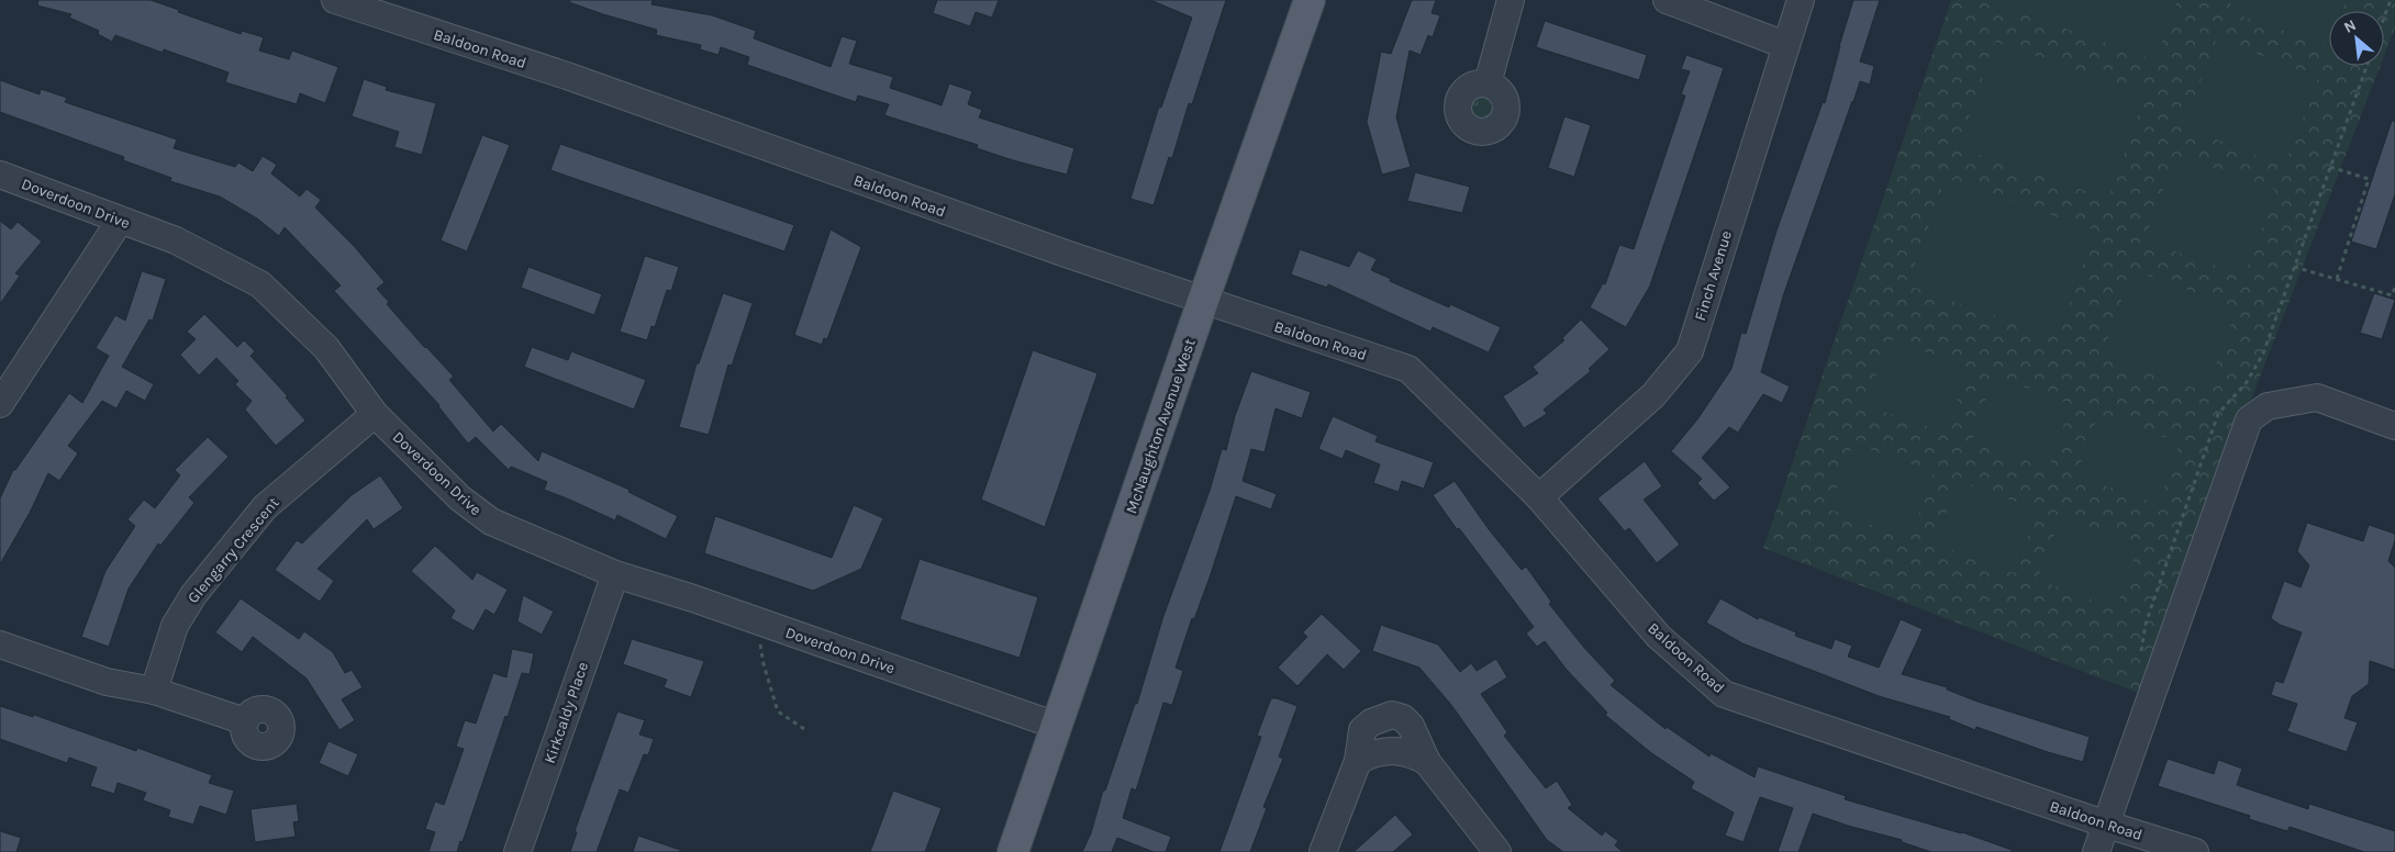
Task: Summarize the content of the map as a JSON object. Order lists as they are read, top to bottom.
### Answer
{
  "streets": {
    "main road": ["McNaughton Avenue West"],
    "street": [
      "Baldoon Road",
      "Doverdoon Drive",
      "Finch Avenue",
      "Glengarry Crescent",
      "Kirkcaldy Place"
    ]
  },
  "crossings": [
    ["Baldoon Road", "Finch Avenue"],
    ["Baldoon Road", "McNaughton Avenue West"],
    ["Doverdoon Drive", "McNaughton Avenue West"],
    ["Doverdoon Drive", "Glengarry Crescent"],
    ["Doverdoon Drive", "Kirkcaldy Place"]
  ],
  "north": "top left"
}
